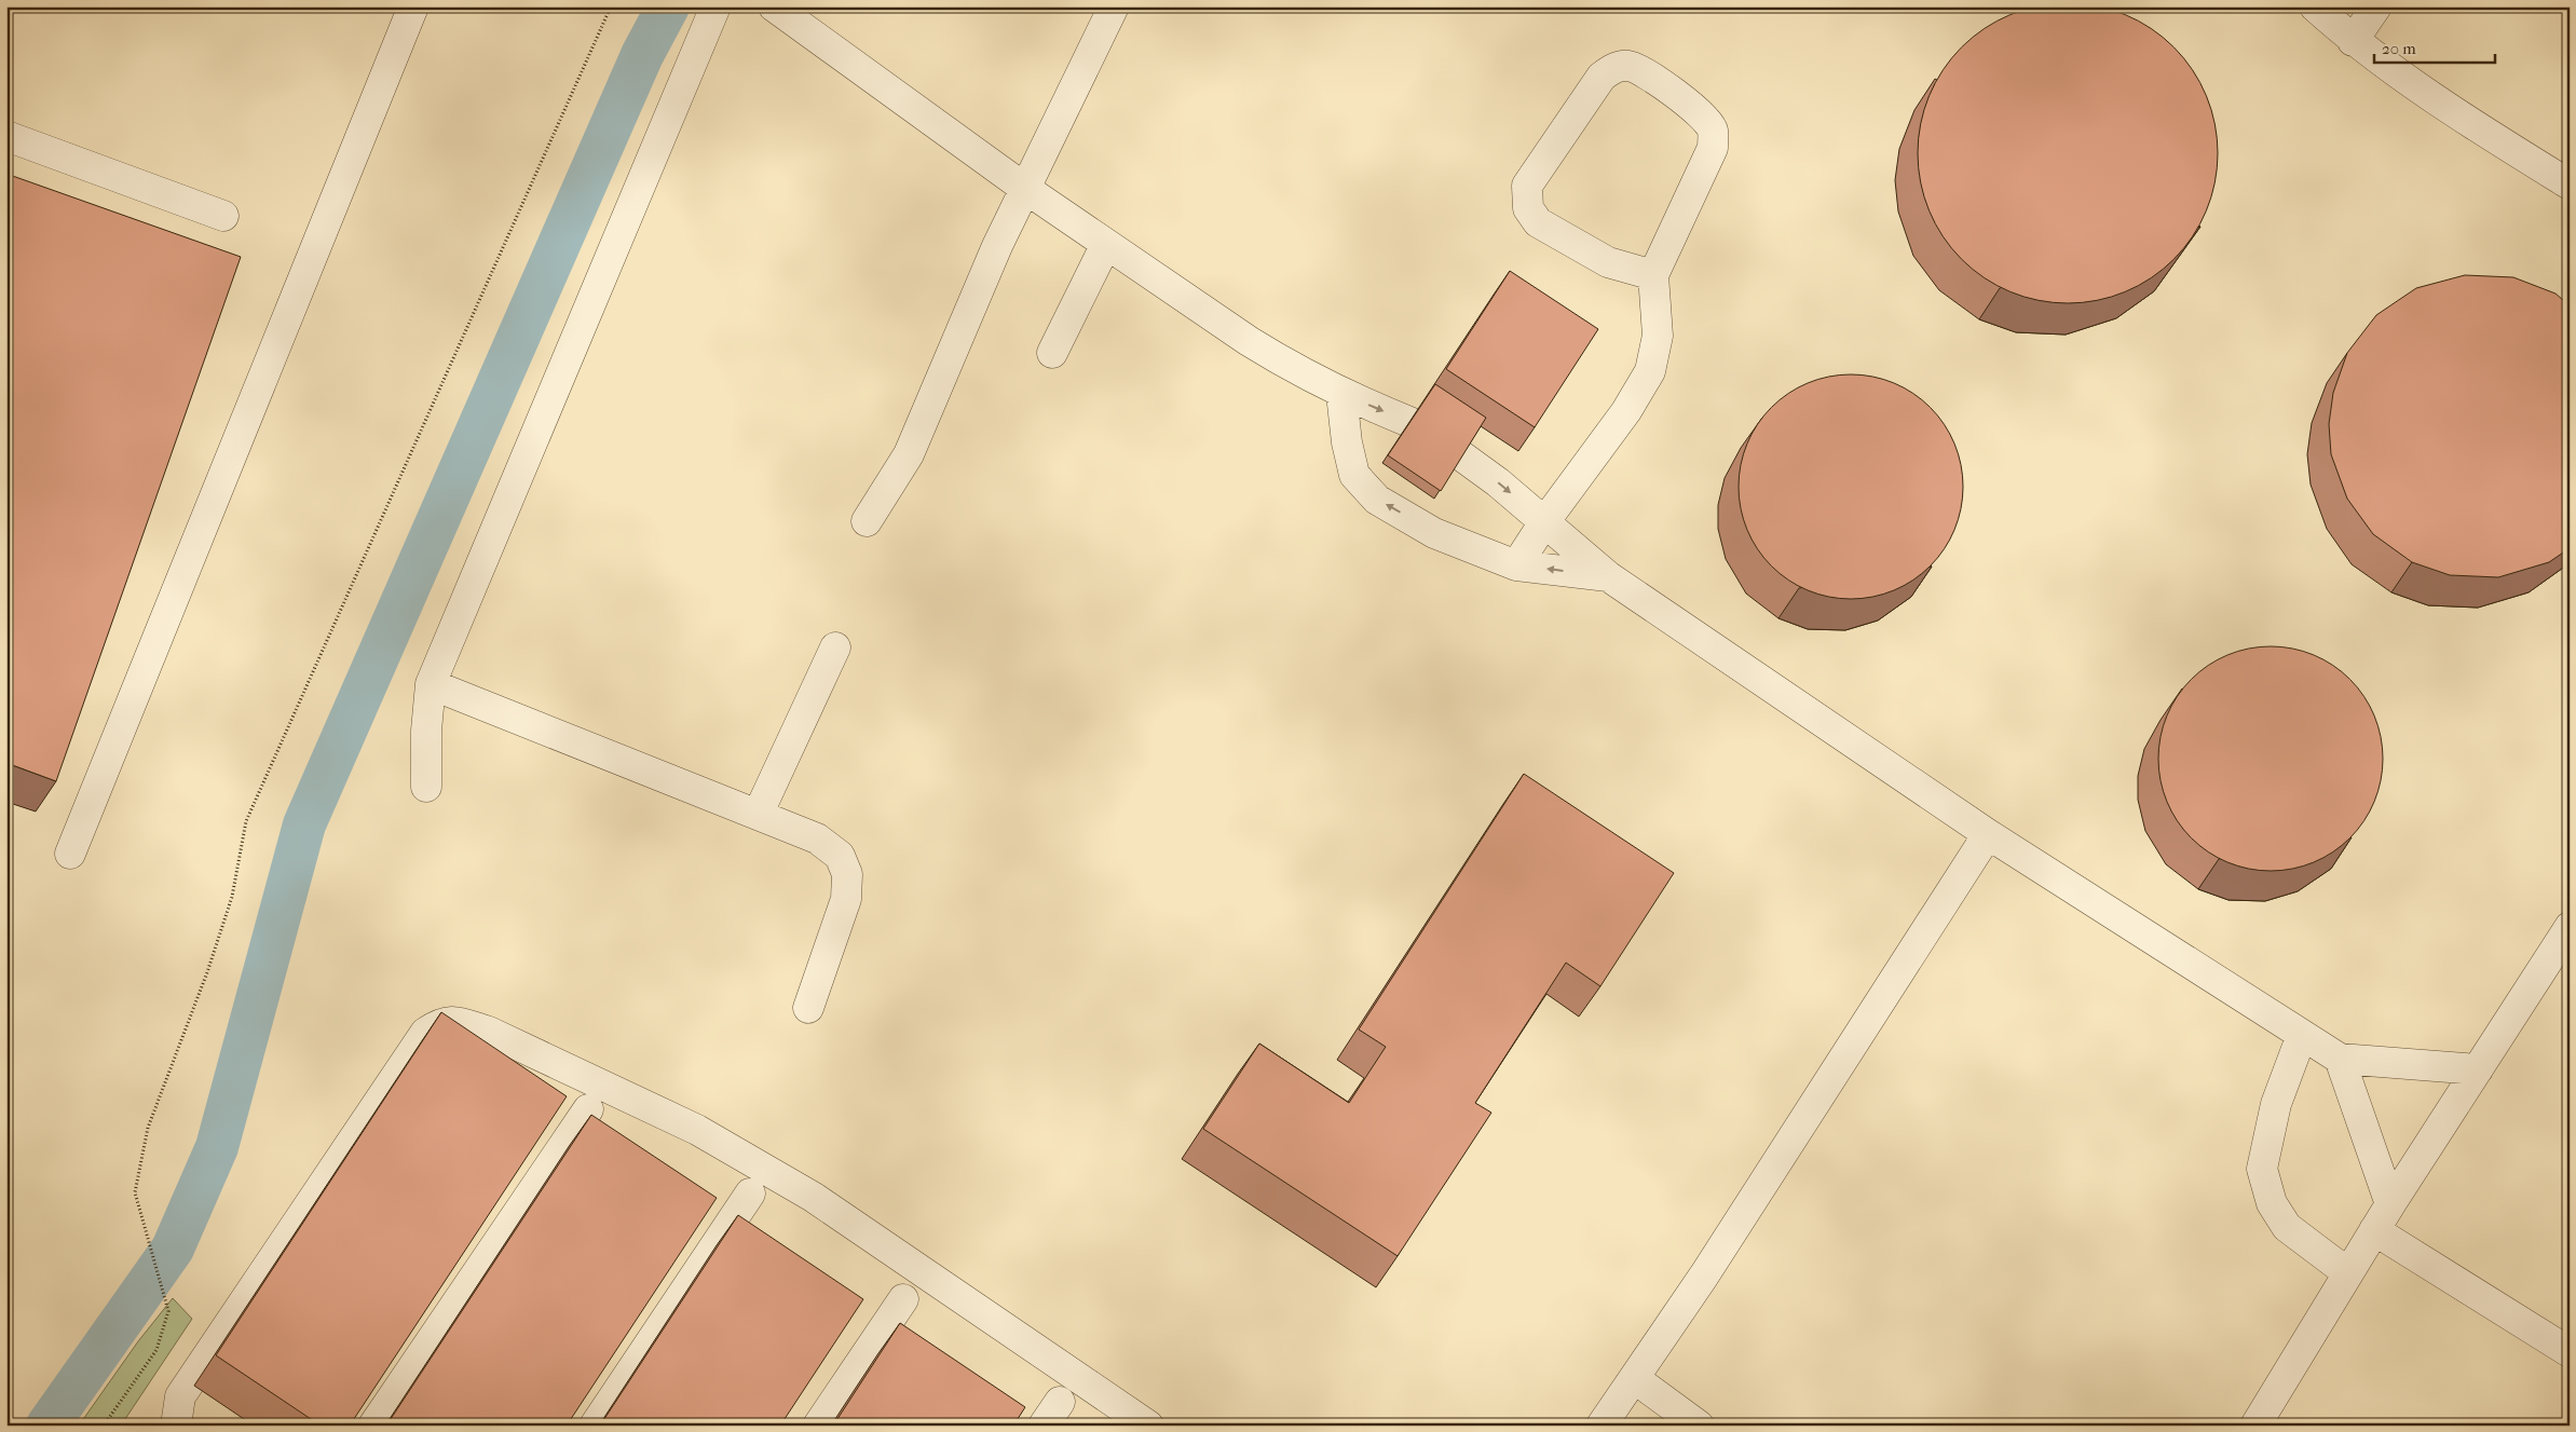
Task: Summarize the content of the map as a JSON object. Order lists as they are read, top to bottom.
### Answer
{
  "scale_bar": "20 m"
}
